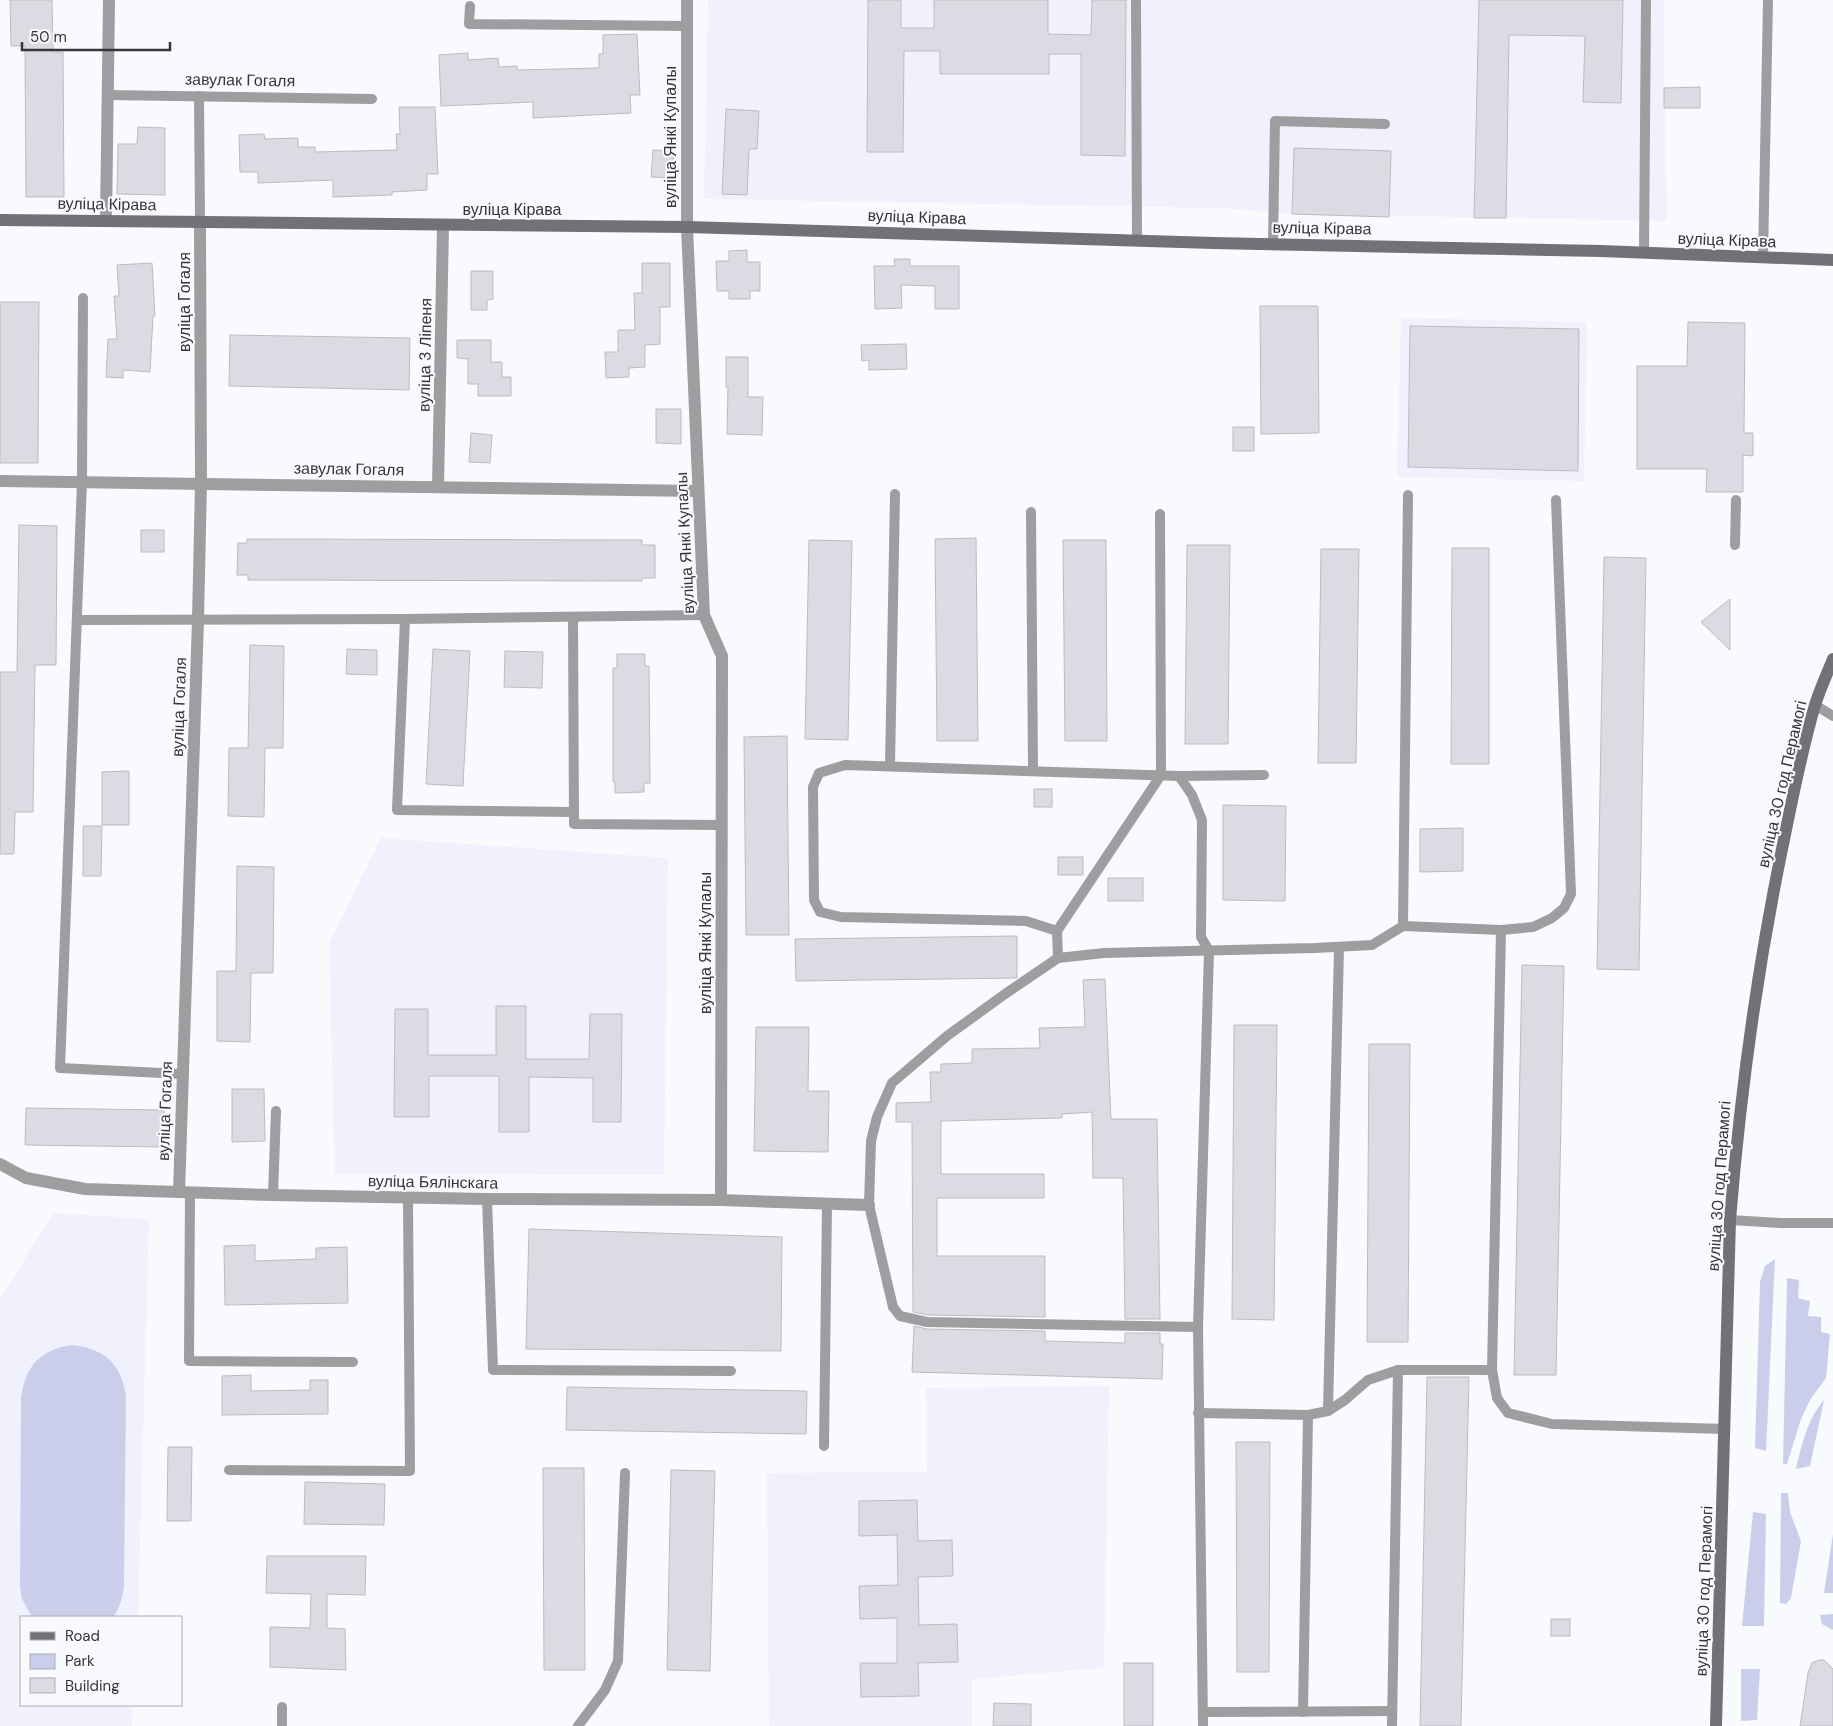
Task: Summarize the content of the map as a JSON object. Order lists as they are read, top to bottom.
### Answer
{
  "streets": {
    "street": [
      "завулак Гогаля",
      "вуліца Янкі Купалы",
      "вуліца Кірава",
      "вуліца Гогаля",
      "вуліца 3 Ліпеня",
      "вуліца 30 год Перамогі",
      "вуліца Бялінскага"
    ]
  },
  "crossings": [
    ["завулак Гогаля", "вуліца Янкі Купалы"],
    ["завулак Гогаля", "вуліца Гогаля"],
    ["завулак Гогаля", "вуліца 3 Ліпеня"],
    ["вуліца Янкі Купалы", "вуліца Кірава"],
    ["вуліца Янкі Купалы", "вуліца Бялінскага"],
    ["вуліца Кірава", "вуліца Гогаля"],
    ["вуліца Кірава", "вуліца 3 Ліпеня"],
    ["вуліца Гогаля", "вуліца Бялінскага"]
  ],
  "legend": ["Road", "Park", "Building"],
  "scale_bar": "50 m"
}
